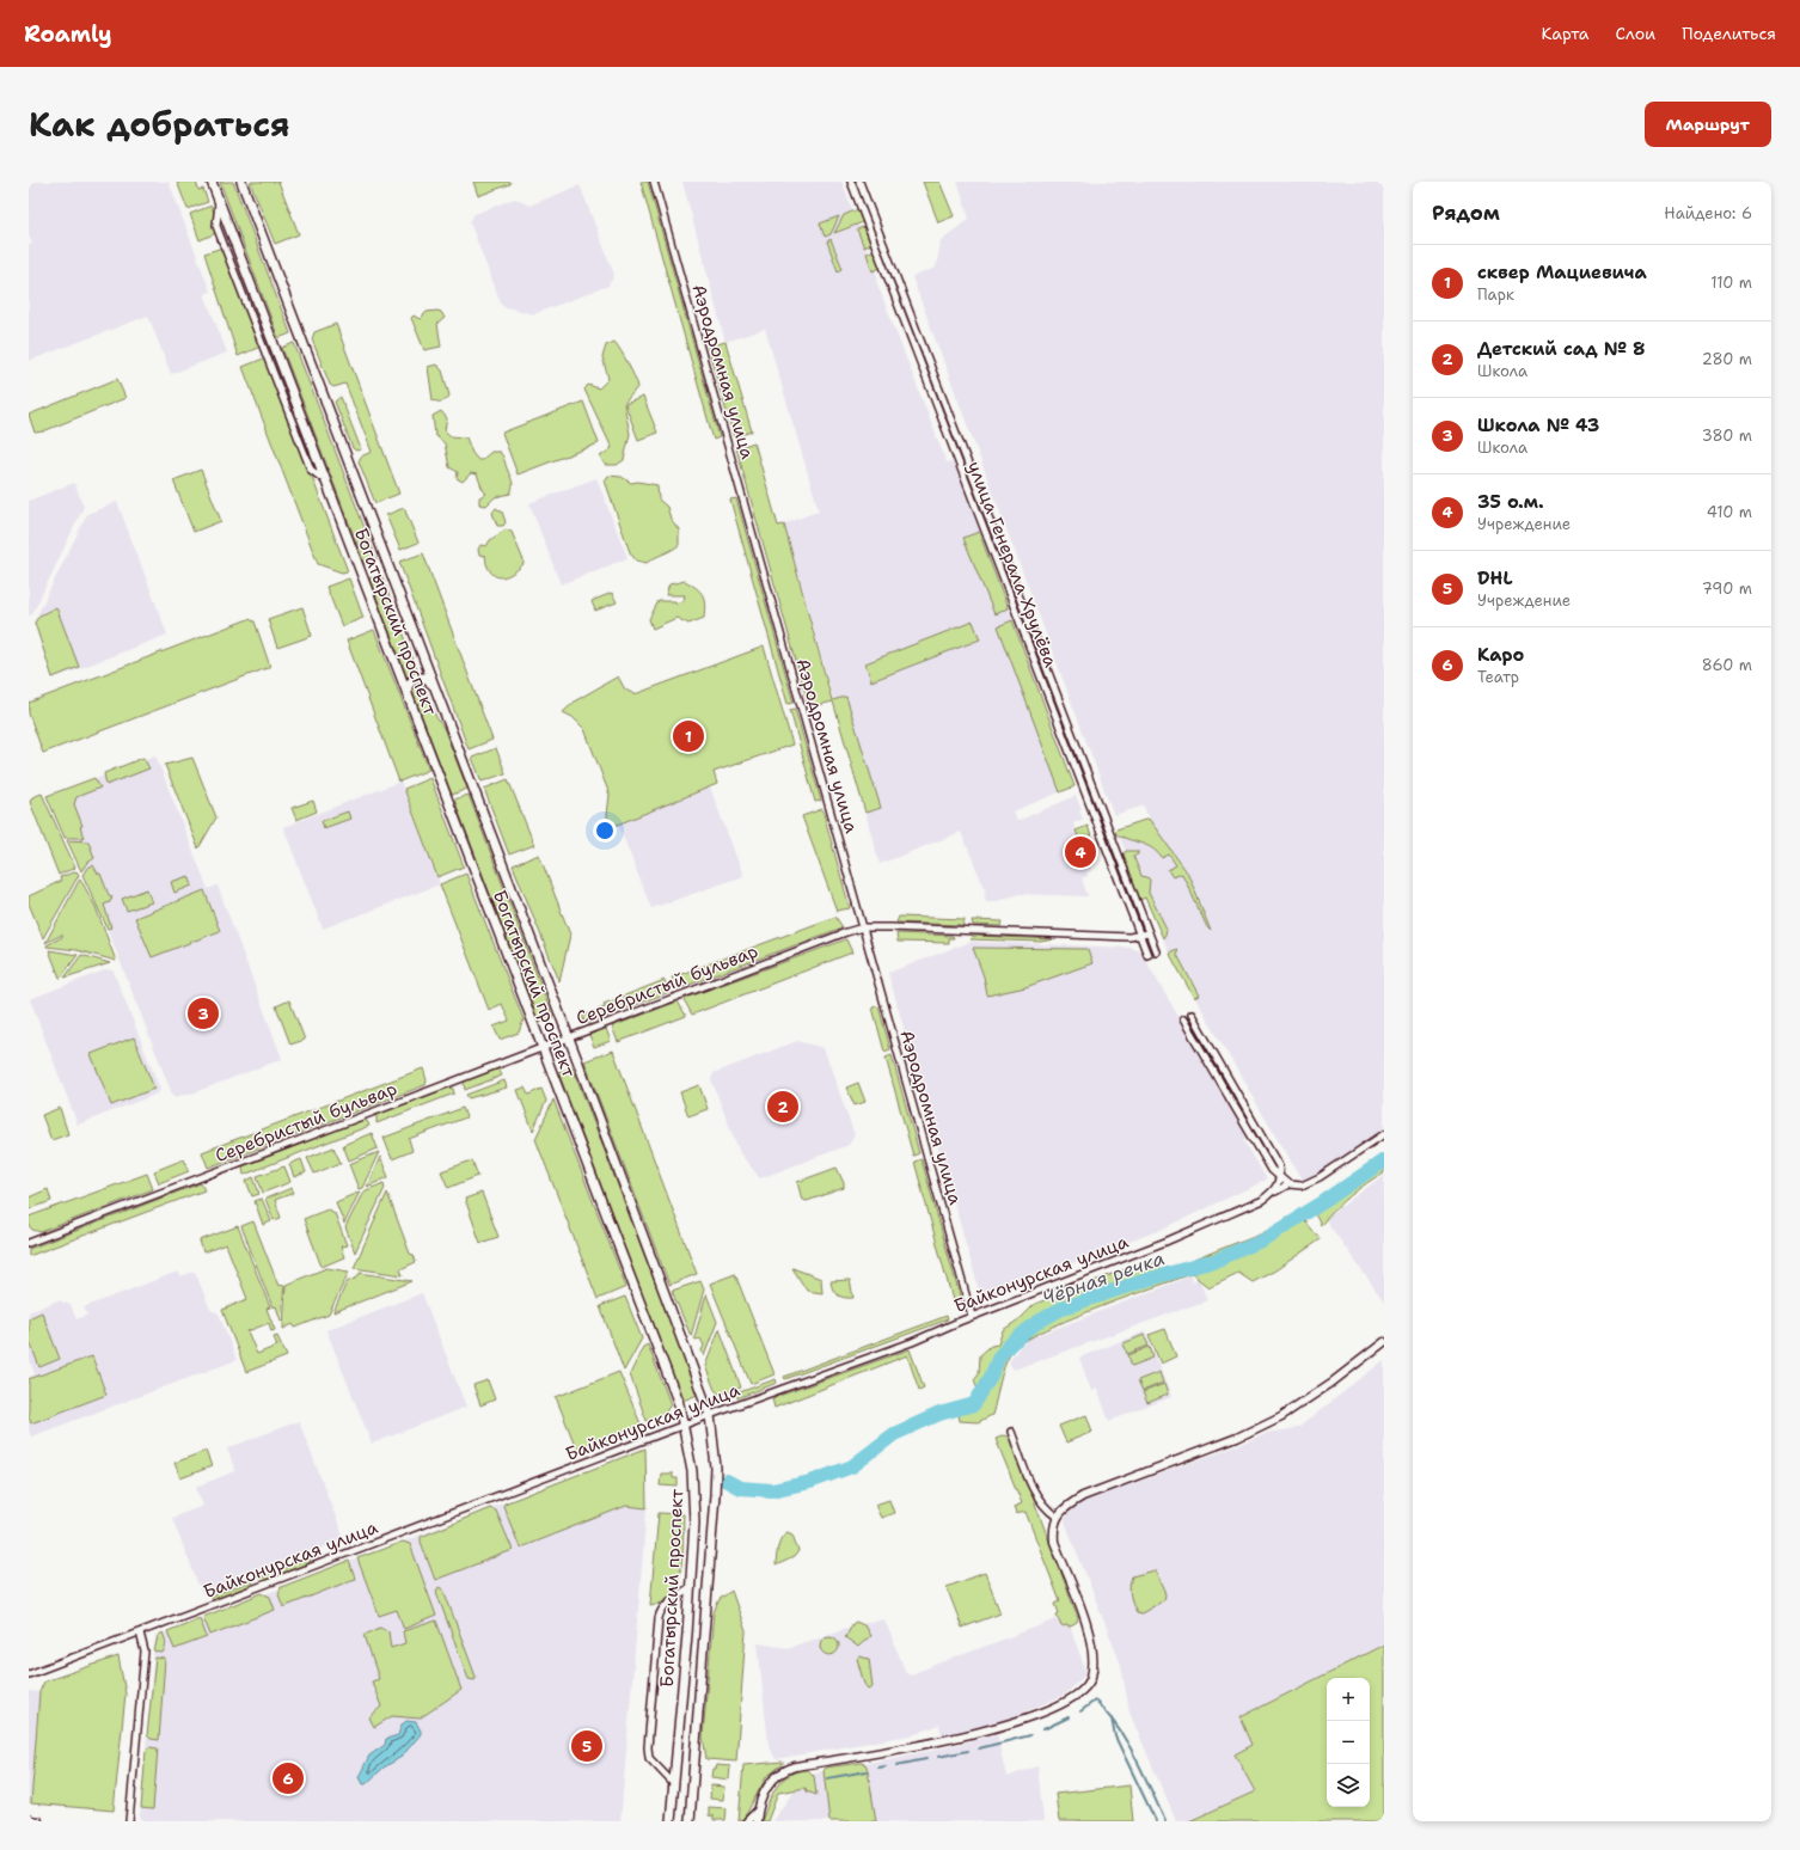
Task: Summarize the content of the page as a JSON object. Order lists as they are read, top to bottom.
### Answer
{
  "streets": {
    "main road": ["Богатырский проспект"],
    "street": [
      "Аэродромная улица",
      "улица Генерала Хрулёва",
      "Серебристый бульвар",
      "Байконурская улица"
    ]
  },
  "crossings": [
    ["Аэродромная улица", "Серебристый бульвар"],
    ["Аэродромная улица", "Байконурская улица"],
    ["улица Генерала Хрулёва", "Серебристый бульвар"],
    ["Богатырский проспект", "Серебристый бульвар"],
    ["Богатырский проспект", "Байконурская улица"]
  ],
  "water": ["Чёрная речка"],
  "page": {
    "header": "Roamly",
    "nav": ["Карта", "Слои", "Поделиться"],
    "title": "Как добраться",
    "buttons": "Маршрут",
    "heading": ["Рядом", "Найдено: 6"],
    "list": [
      {
        "mark": "1",
        "name": "сквер Мациевича",
        "note": "Парк",
        "value": "110 m"
      },
      {
        "mark": "2",
        "name": "Детский сад № 8",
        "note": "Школа",
        "value": "280 m"
      },
      {
        "mark": "3",
        "name": "Школа № 43",
        "note": "Школа",
        "value": "380 m"
      },
      {
        "mark": "4",
        "name": "35 о.м.",
        "note": "Учреждение",
        "value": "410 m"
      },
      {
        "mark": "5",
        "name": "DHL",
        "note": "Учреждение",
        "value": "790 m"
      },
      {
        "mark": "6",
        "name": "Каро",
        "note": "Театр",
        "value": "860 m"
      }
    ],
    "pins": [
      "1",
      "4",
      "3",
      "2",
      "5",
      "6"
    ],
    "map_buttons": ["+", "−"]
  }
}
